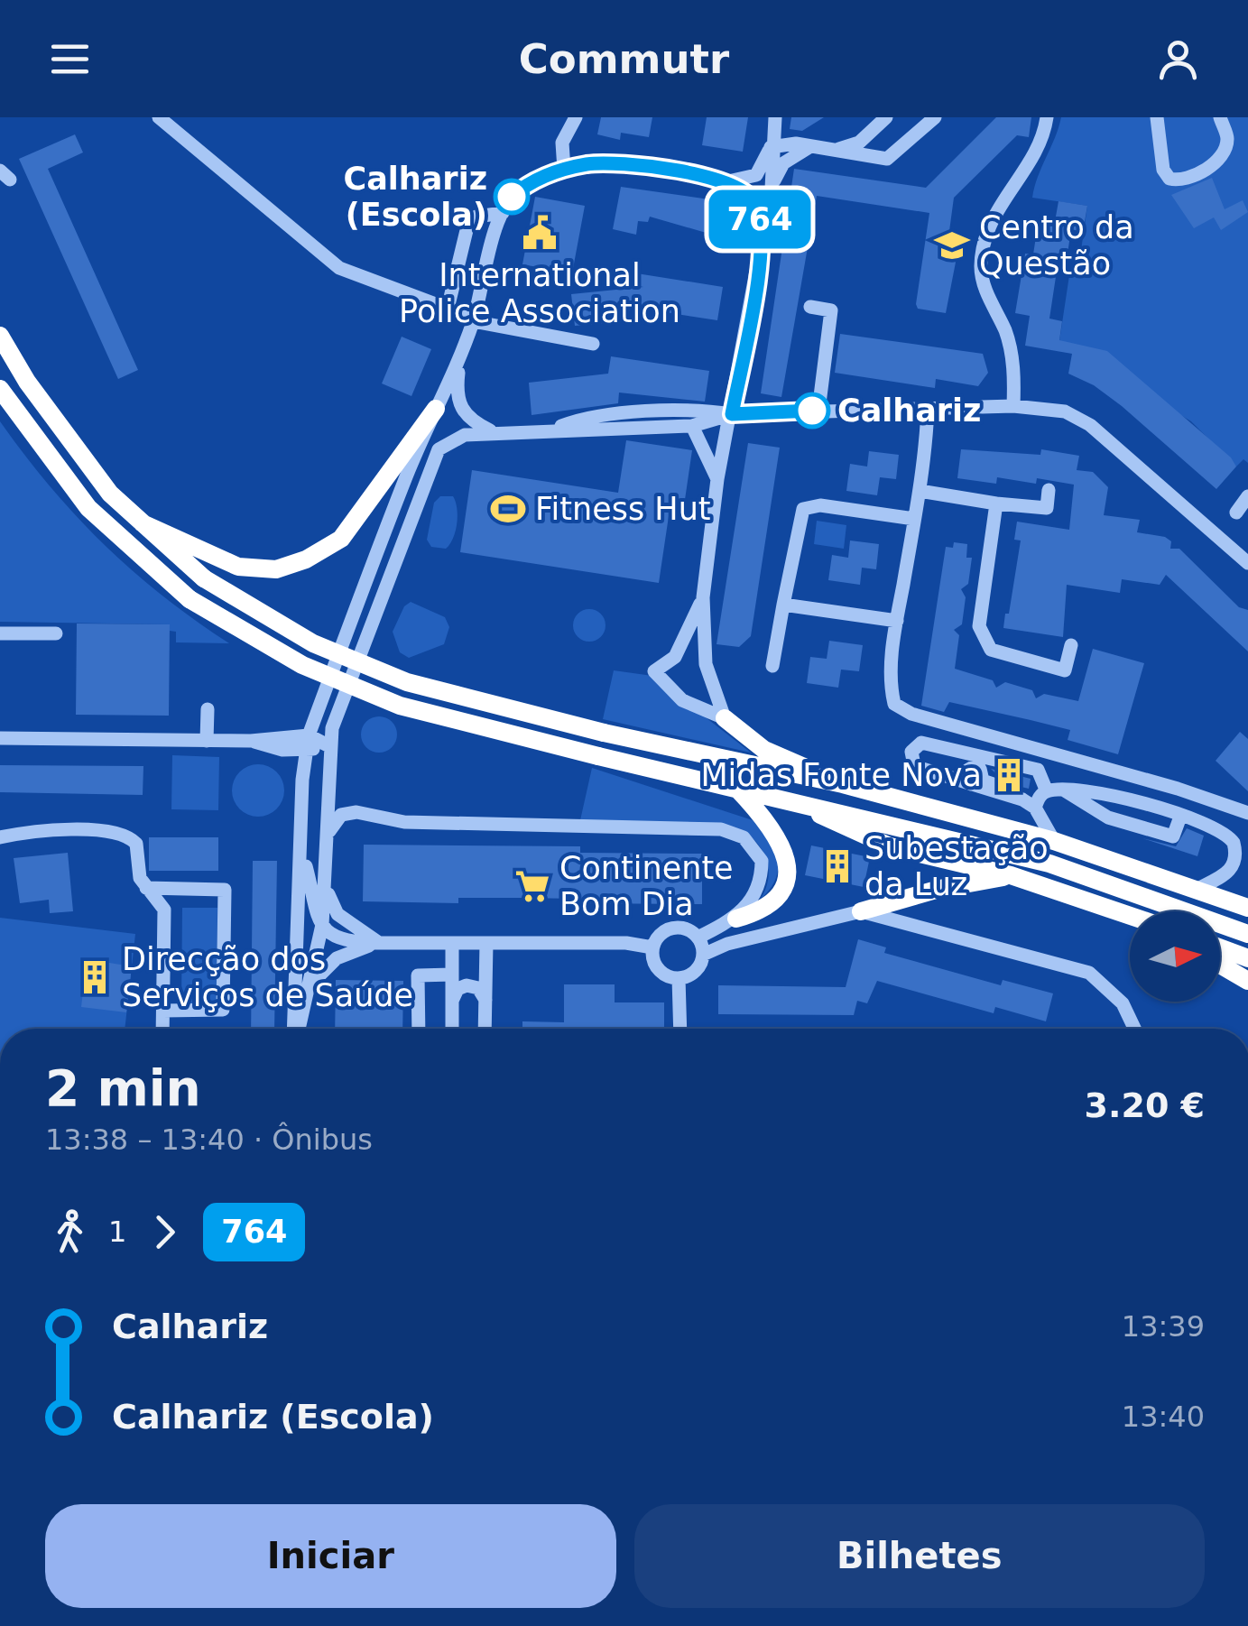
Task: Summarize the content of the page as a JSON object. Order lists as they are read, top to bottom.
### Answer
{
  "places": {
    "other": ["Calhariz (Escola)", "Calhariz"],
    "public building": ["International Police Association"],
    "school or university": ["Centro da Questão"],
    "sports": ["Fitness Hut"],
    "building": ["Midas Fonte Nova", "Subestação da Luz", "Direcção dos Serviços de Saúde"],
    "supermarket": ["Continente Bom Dia"]
  },
  "lines": ["bus line 764"],
  "north": "right",
  "page": {
    "header": "Commutr",
    "on_map": "764",
    "heading": ["2 min", "13:38 – 13:40 · Ônibus", "3.20 €"],
    "legs": ["1", "764"],
    "list": [
      {
        "name": "Calhariz",
        "value": "13:39"
      },
      {
        "name": "Calhariz (Escola)",
        "value": "13:40"
      }
    ],
    "buttons": ["Iniciar", "Bilhetes"]
  }
}
